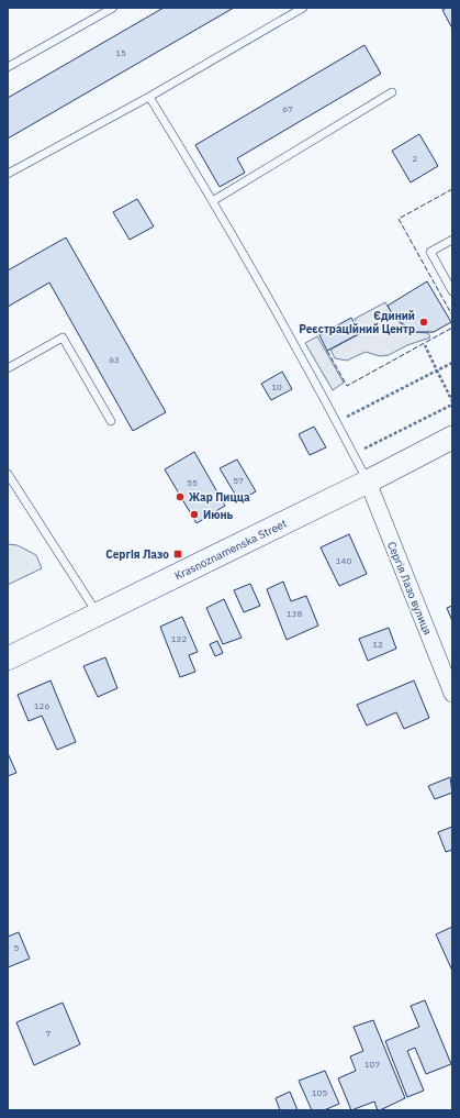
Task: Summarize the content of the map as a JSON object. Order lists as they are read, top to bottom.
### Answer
{
  "streets": {
    "street": ["Krasnoznamenska Street", "Сергія Лазо вулиця"]
  },
  "crossings": [
    ["Krasnoznamenska Street", "Сергія Лазо вулиця"]
  ],
  "places": {
    "other": ["Єдиний Реєстраційний Центр", "Жар Пицца", "Июнь"],
    "transit": ["Сергія Лазо"]
  },
  "house_numbers": [
    "15",
    "67",
    "2",
    "63",
    "10",
    "57",
    "55",
    "140",
    "138",
    "132",
    "12",
    "126",
    "5",
    "7",
    "107",
    "105"
  ]
}
